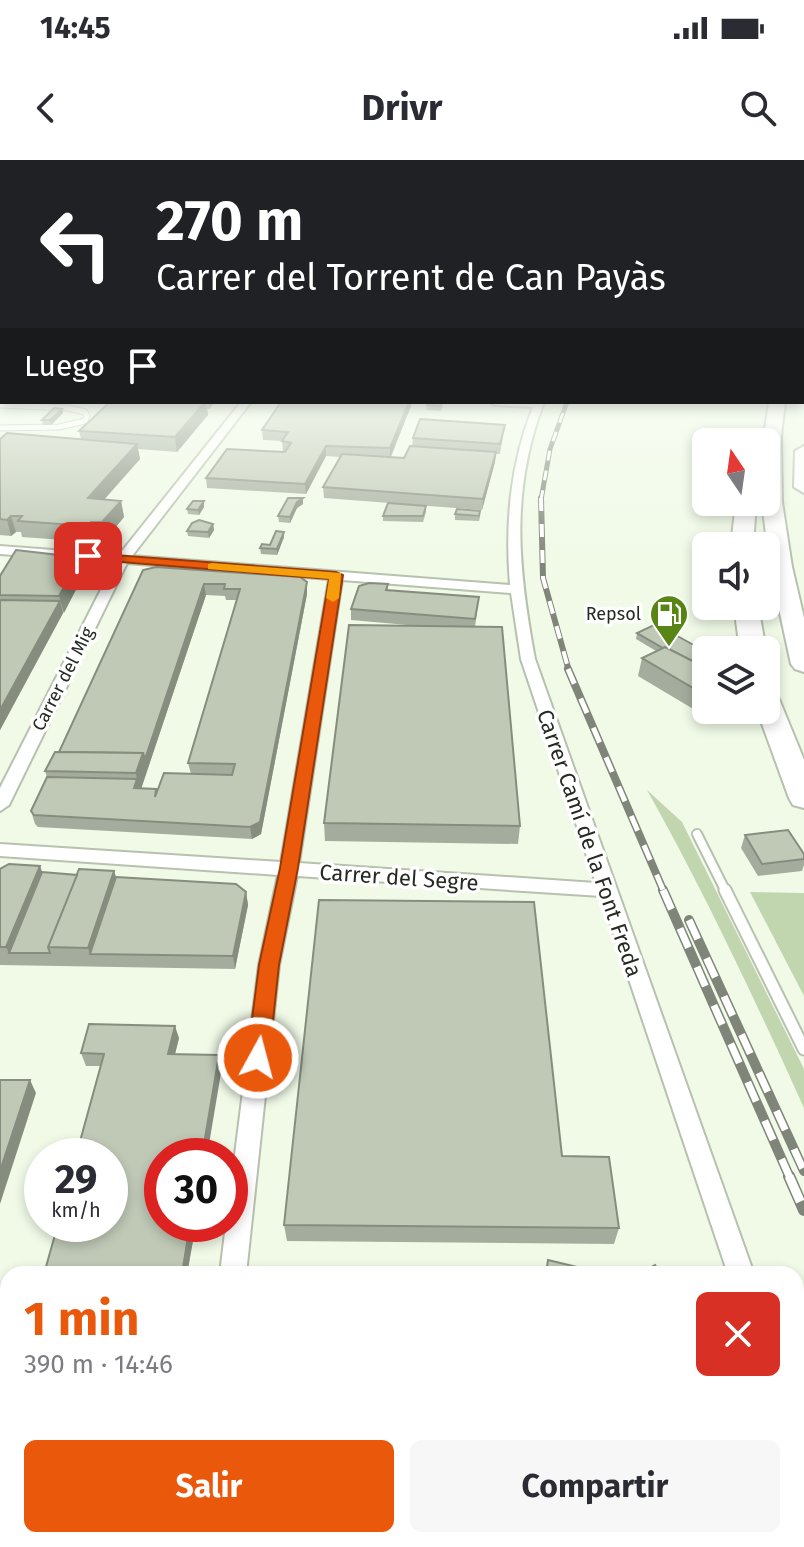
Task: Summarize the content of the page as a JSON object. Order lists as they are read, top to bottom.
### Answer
{
  "streets": {
    "street": ["Carrer del Mig", "Carrer Camí de la Font Freda", "Carrer del Segre"]
  },
  "crossings": [
    ["Carrer Camí de la Font Freda", "Carrer del Segre"]
  ],
  "places": {
    "fuel station": ["Repsol"]
  },
  "north": "top",
  "page": {
    "status": "14:45",
    "header": "Drivr",
    "turn": ["270 m", "Carrer del Torrent de Can Payàs"],
    "then": "Luego",
    "speed": "29 km/h",
    "limit": "30",
    "heading": ["1 min", "390 m · 14:46"],
    "buttons": ["Salir", "Compartir"]
  }
}
